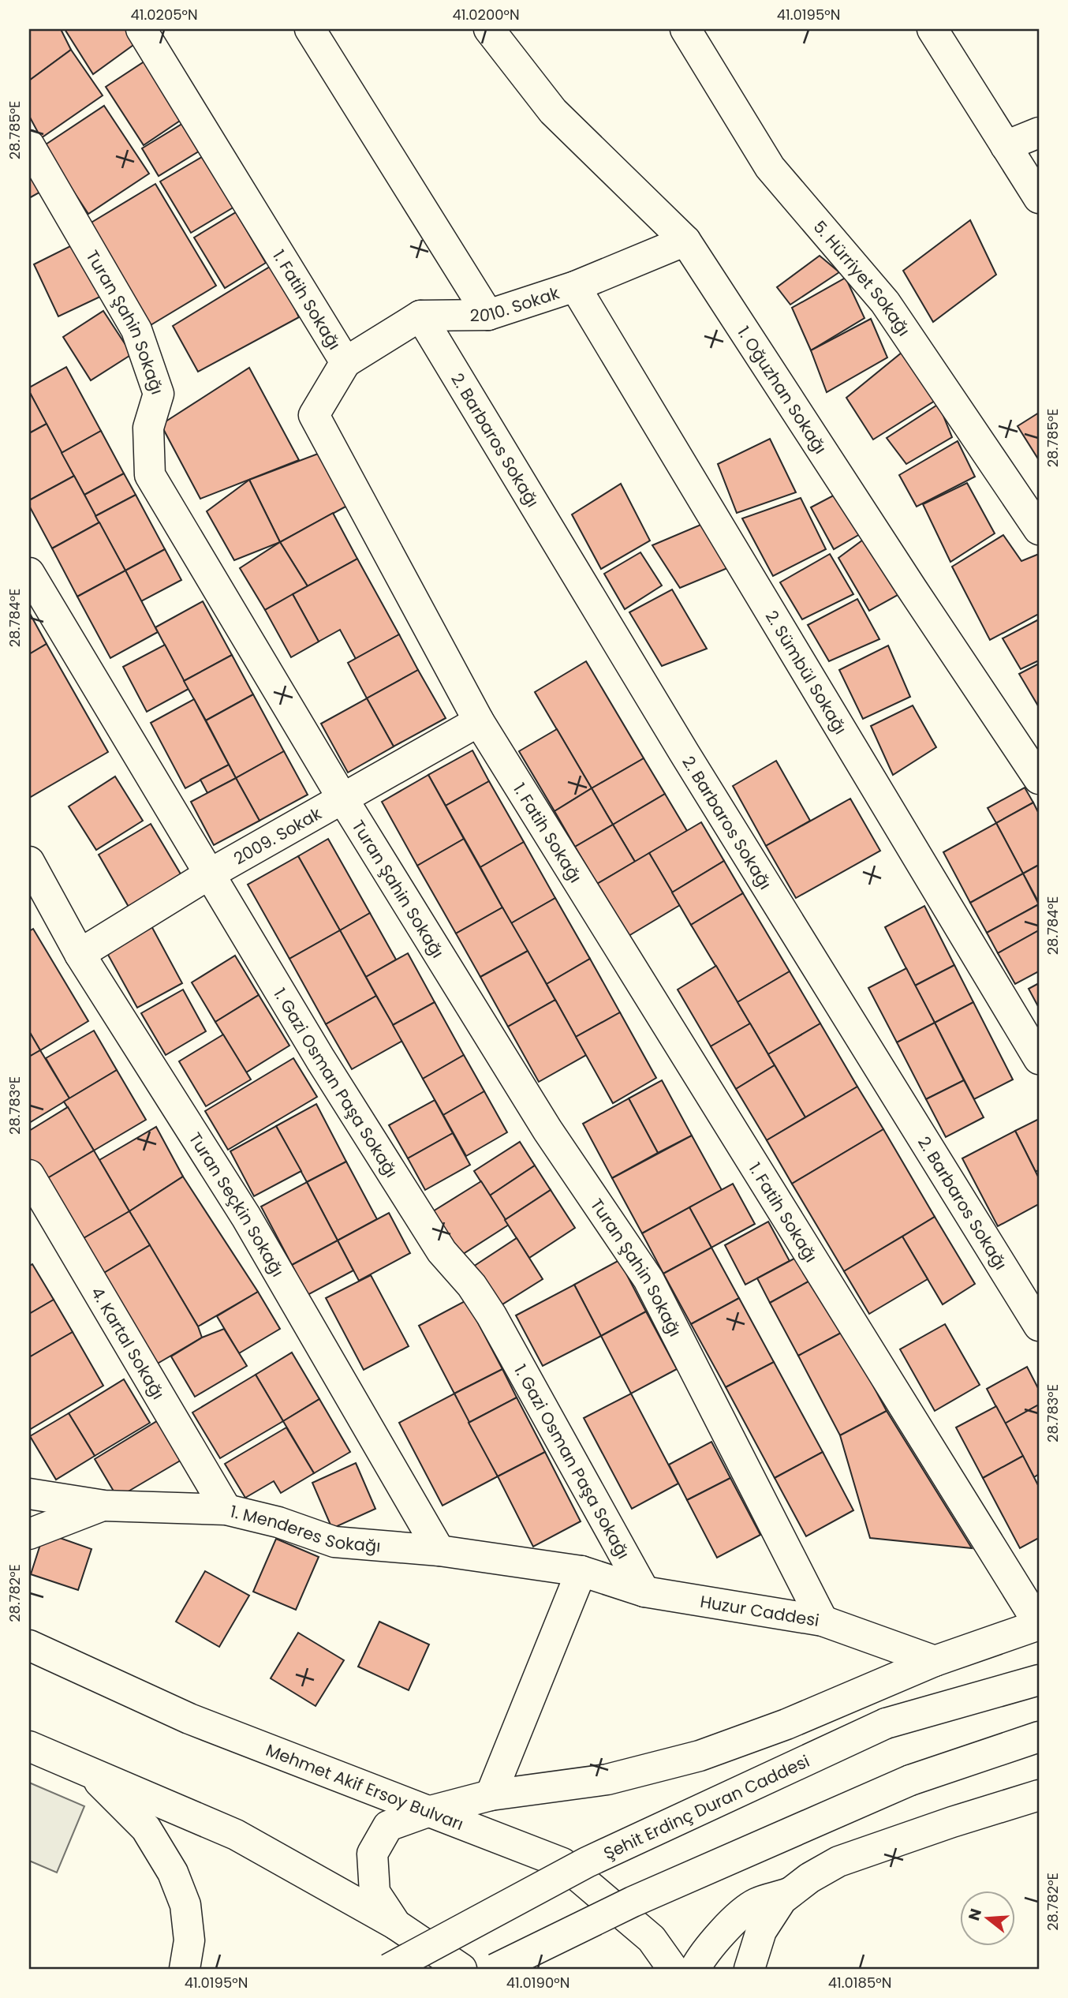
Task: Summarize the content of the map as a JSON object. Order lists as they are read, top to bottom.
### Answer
{
  "streets": {
    "street": [
      "5. Hürriyet Sokağı",
      "1. Fatih Sokağı",
      "2010. Sokak",
      "Turan Şahin Sokağı",
      "1. Oğuzhan Sokağı",
      "2. Barbaros Sokağı",
      "2. Sümbül Sokağı",
      "2009. Sokak",
      "1. Gazi Osman Paşa Sokağı",
      "Turan Seçkin Sokağı",
      "4. Kartal Sokağı",
      "1. Menderes Sokağı",
      "Huzur Caddesi",
      "Mehmet Akif Ersoy Bulvarı",
      "Şehit Erdinç Duran Caddesi"
    ]
  },
  "crossings": [
    ["1. Fatih Sokağı", "2009. Sokak"],
    ["2010. Sokak", "1. Oğuzhan Sokağı"],
    ["2010. Sokak", "2. Barbaros Sokağı"],
    ["2010. Sokak", "2. Sümbül Sokağı"],
    ["Turan Şahin Sokağı", "2009. Sokak"],
    ["Turan Şahin Sokağı", "Huzur Caddesi"],
    ["2009. Sokak", "1. Gazi Osman Paşa Sokağı"],
    ["2009. Sokak", "Turan Seçkin Sokağı"],
    ["1. Gazi Osman Paşa Sokağı", "Huzur Caddesi"],
    ["Turan Seçkin Sokağı", "1. Menderes Sokağı"],
    ["4. Kartal Sokağı", "1. Menderes Sokağı"],
    ["1. Menderes Sokağı", "Huzur Caddesi"]
  ],
  "north": "left",
  "coordinates": [
    "41.0205°N",
    "41.0200°N",
    "41.0195°N",
    "28.785°E",
    "28.784°E",
    "28.783°E",
    "28.782°E",
    "41.0190°N",
    "41.0185°N"
  ]
}
